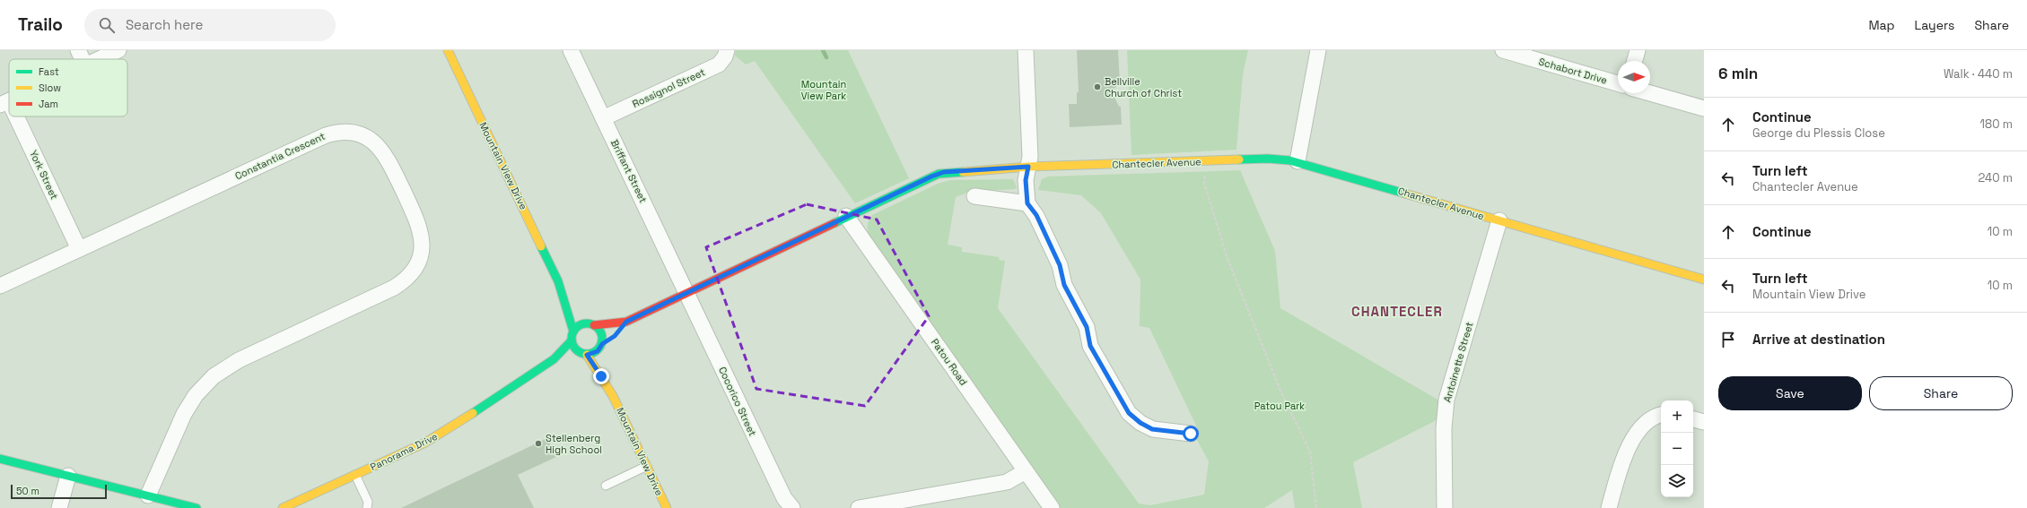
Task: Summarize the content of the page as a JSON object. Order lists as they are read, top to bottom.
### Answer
{
  "streets": {
    "street": [
      "Schabort Drive",
      "Rossignol Street",
      "Constantia Crescent",
      "Chantecler Avenue",
      "Mountain View Drive",
      "Briffant Street",
      "York Street",
      "Patou Road",
      "Antoinette Street",
      "Cocorico Street",
      "Panorama Drive"
    ]
  },
  "crossings": [
    ["Rossignol Street", "Briffant Street"],
    ["Constantia Crescent", "York Street"],
    ["Chantecler Avenue", "Mountain View Drive"],
    ["Chantecler Avenue", "Briffant Street"],
    ["Chantecler Avenue", "Patou Road"],
    ["Chantecler Avenue", "Antoinette Street"],
    ["Chantecler Avenue", "Cocorico Street"],
    ["Chantecler Avenue", "Panorama Drive"],
    ["Mountain View Drive", "Panorama Drive"],
    ["Briffant Street", "Cocorico Street"]
  ],
  "districts": ["CHANTECLER"],
  "parks": ["Mountain View Park", "Patou Park"],
  "places": ["Bellville Church of Christ", "Stellenberg High School"],
  "legend": ["Fast", "Slow", "Jam"],
  "scale_bar": "50 m",
  "north": "right",
  "page": {
    "header": "Trailo",
    "search": "Search here",
    "nav": ["Map", "Layers", "Share"],
    "heading": ["6 min", "Walk · 440 m"],
    "list": [
      ["Continue", "George du Plessis Close", "180 m"],
      ["Turn left", "Chantecler Avenue", "240 m"],
      ["Continue", "10 m"],
      ["Turn left", "Mountain View Drive", "10 m"],
      "Arrive at destination"
    ],
    "buttons": ["Save", "Share"],
    "map_buttons": ["+", "−"],
    "scale": "50 m"
  }
}
